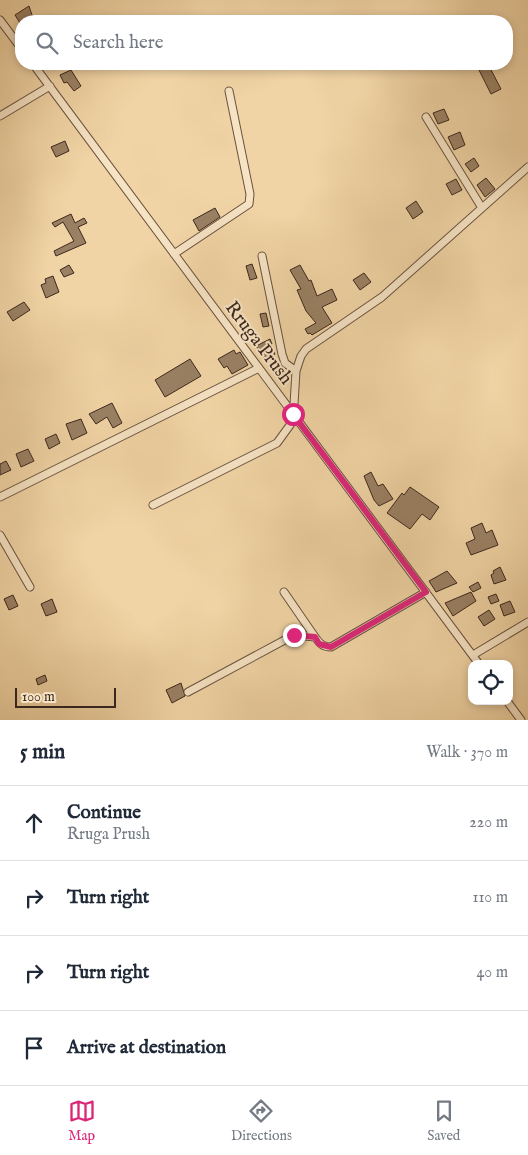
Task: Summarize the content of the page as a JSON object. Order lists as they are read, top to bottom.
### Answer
{
  "streets": {
    "street": ["Rruga Prush"]
  },
  "scale_bar": "100 m",
  "page": {
    "search": "Search here",
    "scale": "100 m",
    "heading": ["5 min", "Walk · 370 m"],
    "list": [
      ["Continue", "Rruga Prush", "220 m"],
      ["Turn right", "110 m"],
      ["Turn right", "40 m"],
      "Arrive at destination"
    ],
    "nav": ["Map", "Directions", "Saved"]
  }
}
